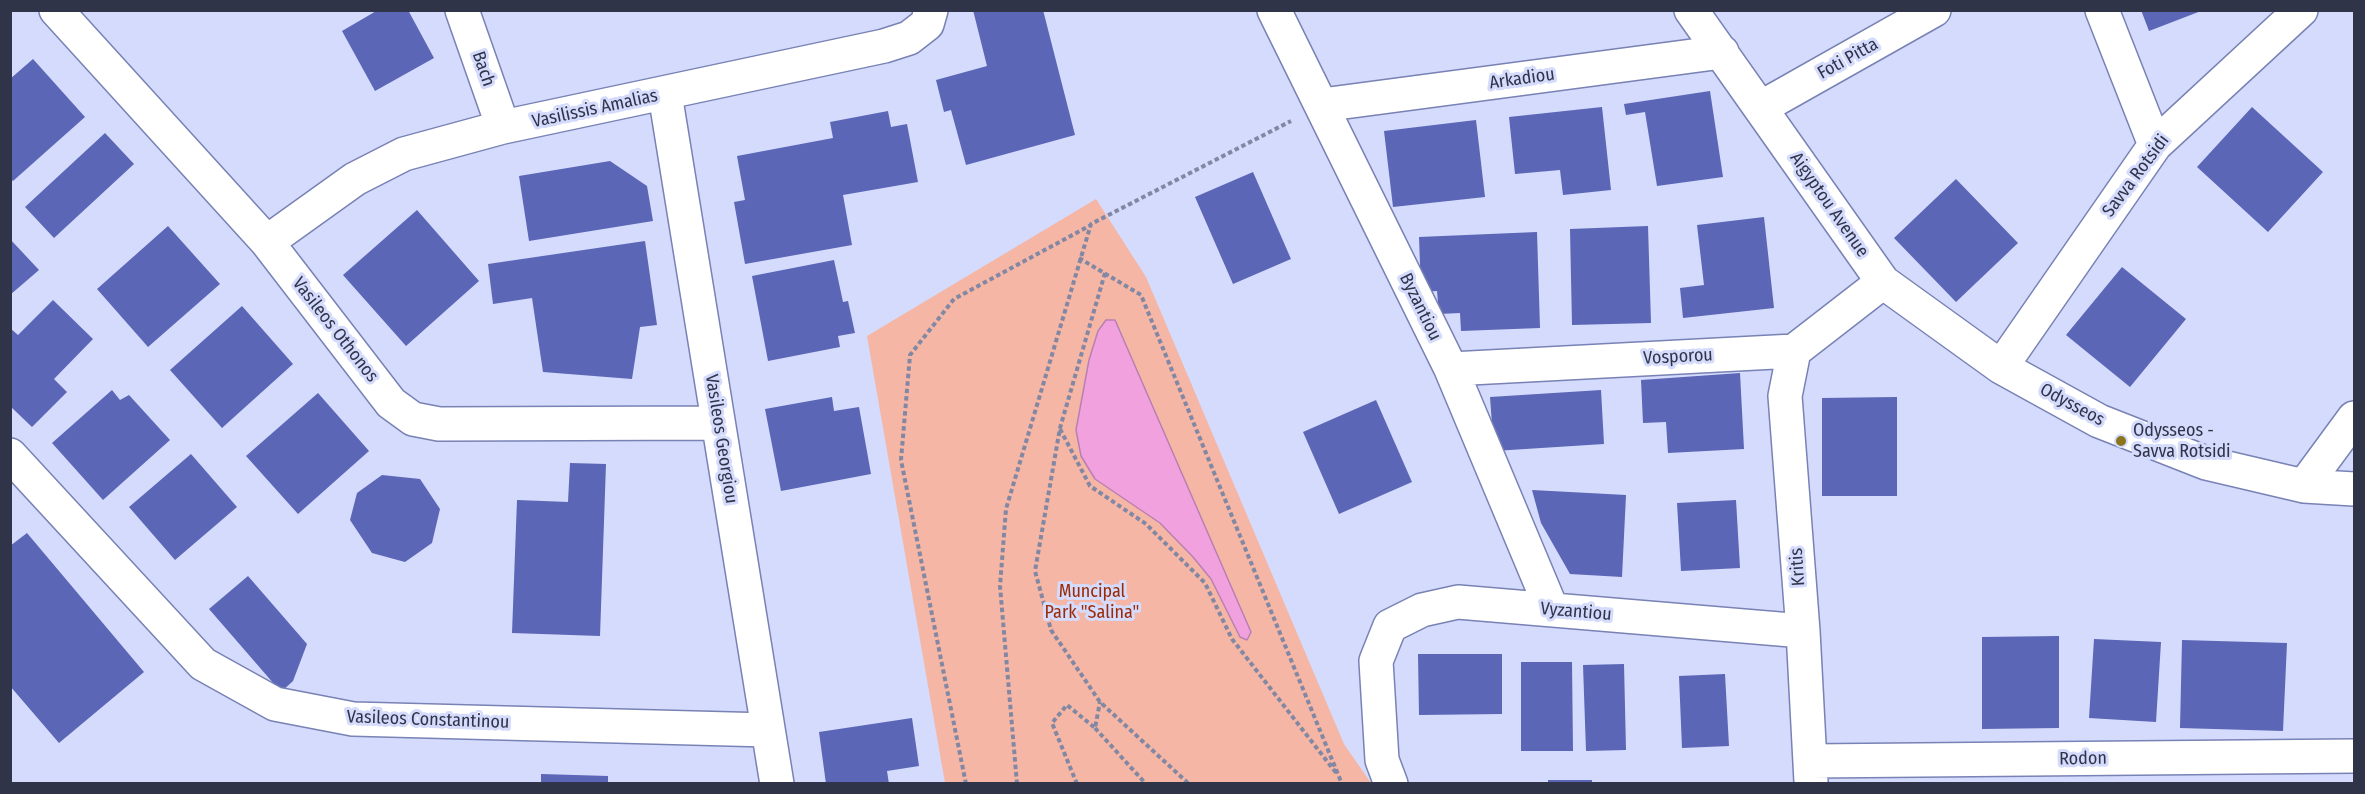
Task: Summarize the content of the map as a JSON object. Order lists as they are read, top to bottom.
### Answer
{
  "streets": {
    "street": [
      "Foti Pitta",
      "Bach",
      "Arkadiou",
      "Vasilissis Amalias",
      "Savva Rotsidi",
      "Aigyptou Avenue",
      "Byzantiou",
      "Vasileos Othonos",
      "Vosporou",
      "Odysseos",
      "Vasileos Georgiou",
      "Kritis",
      "Vyzantiou",
      "Vasileos Constantinou",
      "Rodon"
    ]
  },
  "crossings": [
    ["Foti Pitta", "Aigyptou Avenue"],
    ["Bach", "Vasilissis Amalias"],
    ["Arkadiou", "Aigyptou Avenue"],
    ["Arkadiou", "Byzantiou"],
    ["Vasilissis Amalias", "Vasileos Othonos"],
    ["Vasilissis Amalias", "Vasileos Georgiou"],
    ["Savva Rotsidi", "Aigyptou Avenue"],
    ["Savva Rotsidi", "Odysseos"],
    ["Aigyptou Avenue", "Odysseos"],
    ["Byzantiou", "Vosporou"],
    ["Byzantiou", "Vyzantiou"],
    ["Vasileos Othonos", "Vasileos Georgiou"],
    ["Vosporou", "Kritis"],
    ["Vasileos Georgiou", "Vasileos Constantinou"],
    ["Kritis", "Vyzantiou"],
    ["Kritis", "Rodon"]
  ],
  "parks": ["Muncipal Park \"Salina\""],
  "places": ["Odysseos - Savva Rotsidi"]
}
